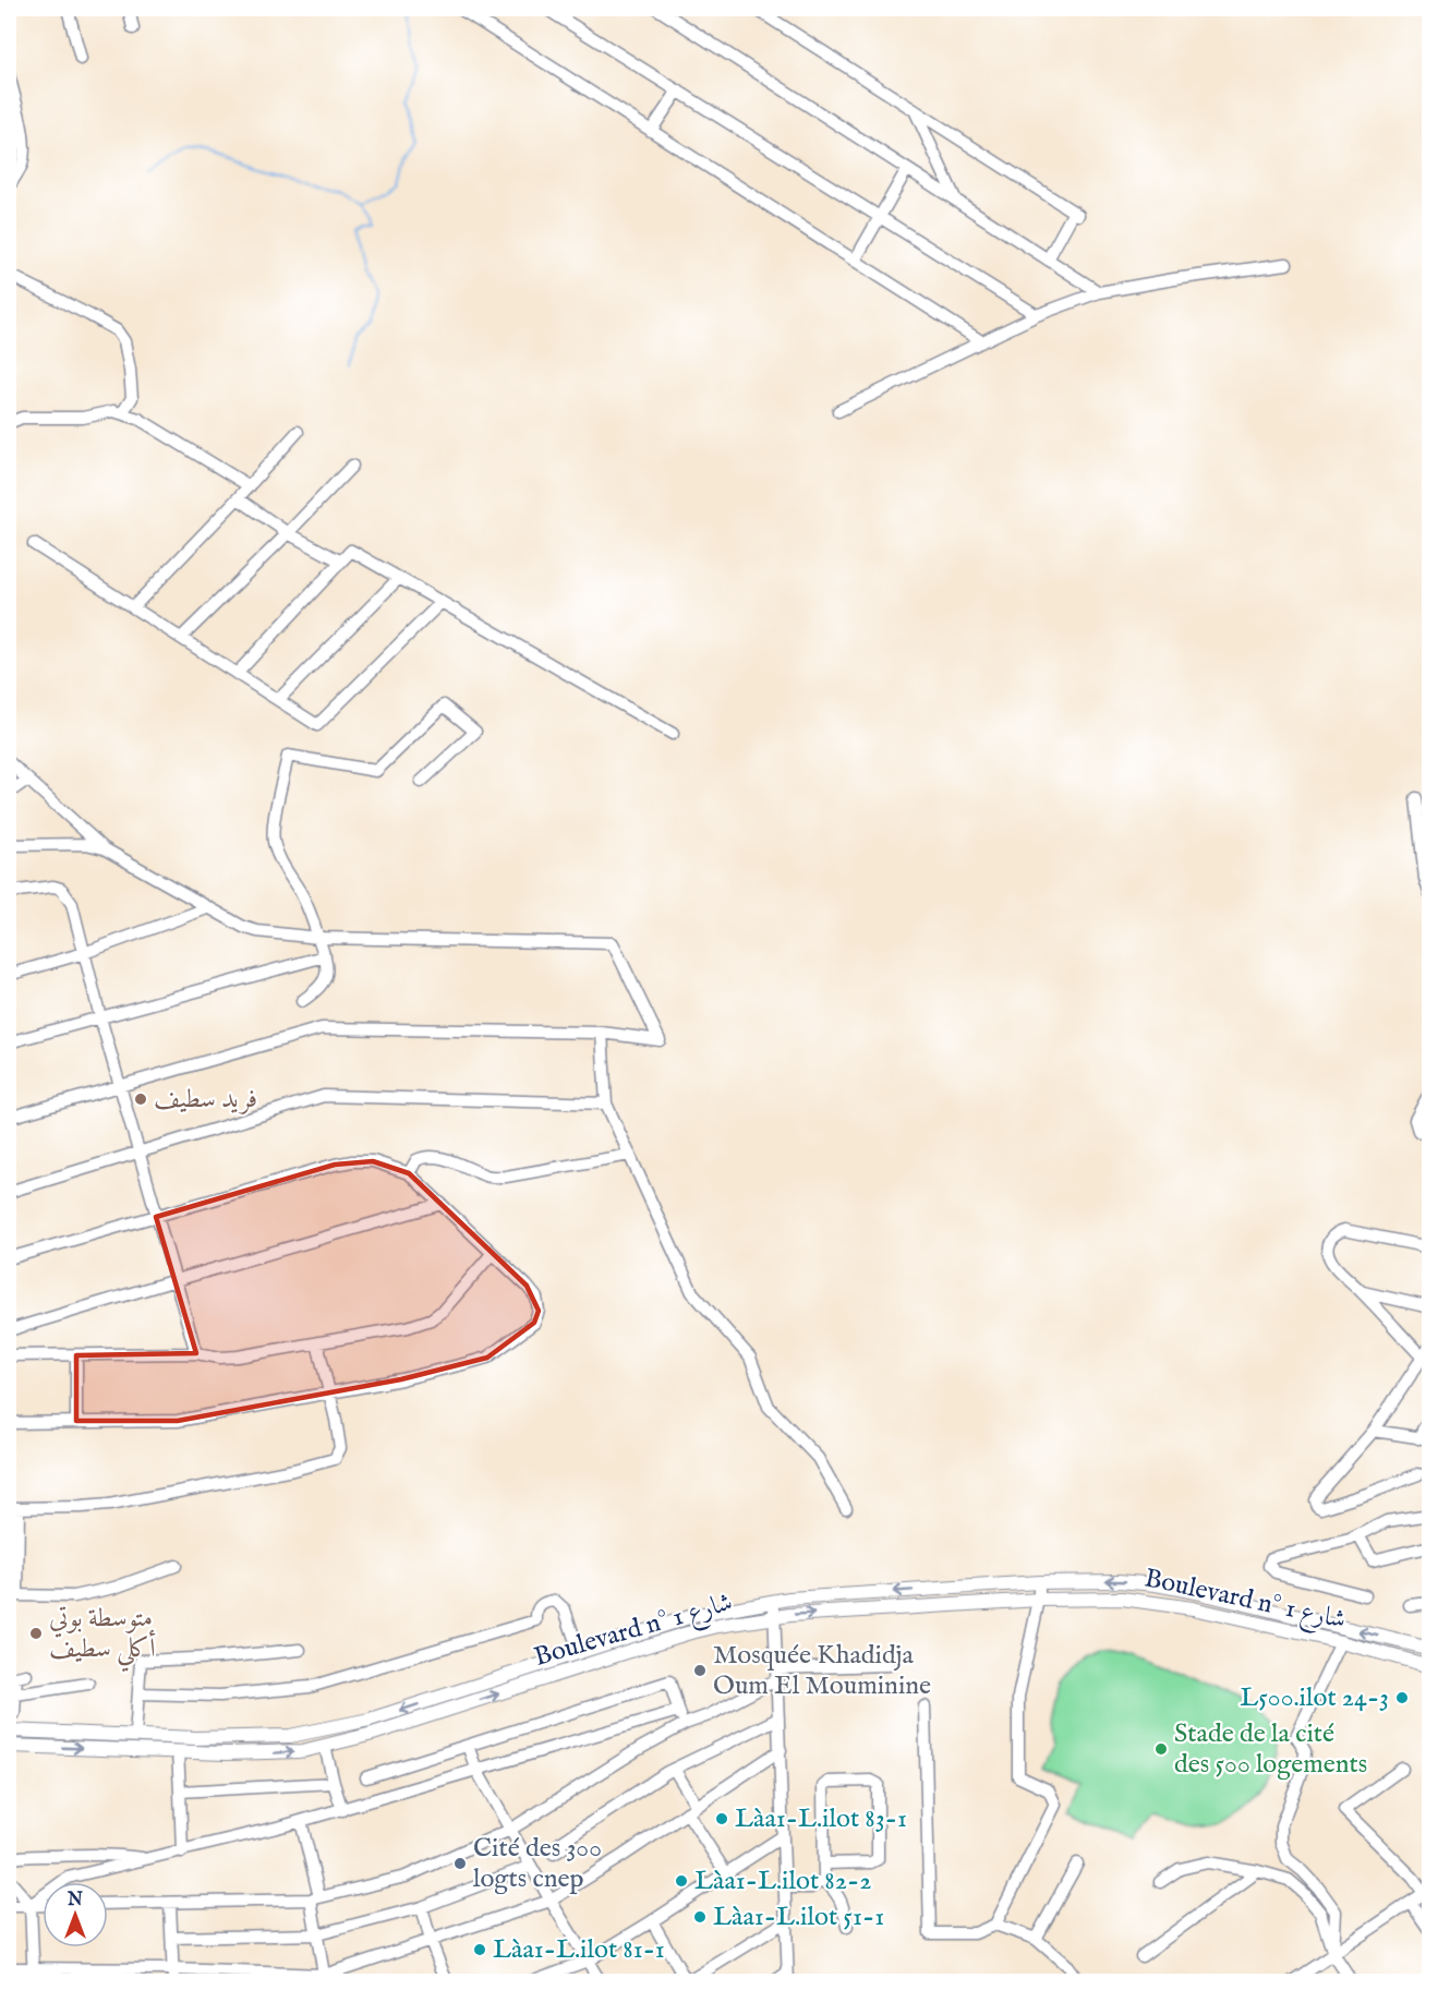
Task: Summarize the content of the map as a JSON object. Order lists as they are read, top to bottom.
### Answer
{
  "streets": {
    "main road": ["Boulevard n° شارع 1"]
  },
  "places": [
    "فريد سطيف",
    "متوسطة بوتي أكلي سطيف",
    "Mosquée Khadidja Oum El Mouminine",
    "L500.ilot 24-3",
    "Stade de la cité des 500 logements",
    "Làa1-L.ilot 83-1",
    "Cité des 300 logts cnep",
    "Làa1-L.ilot 82-2",
    "Làa1-L.ilot 51-1",
    "Làa1-L.ilot 81-1"
  ],
  "north": "top"
}
